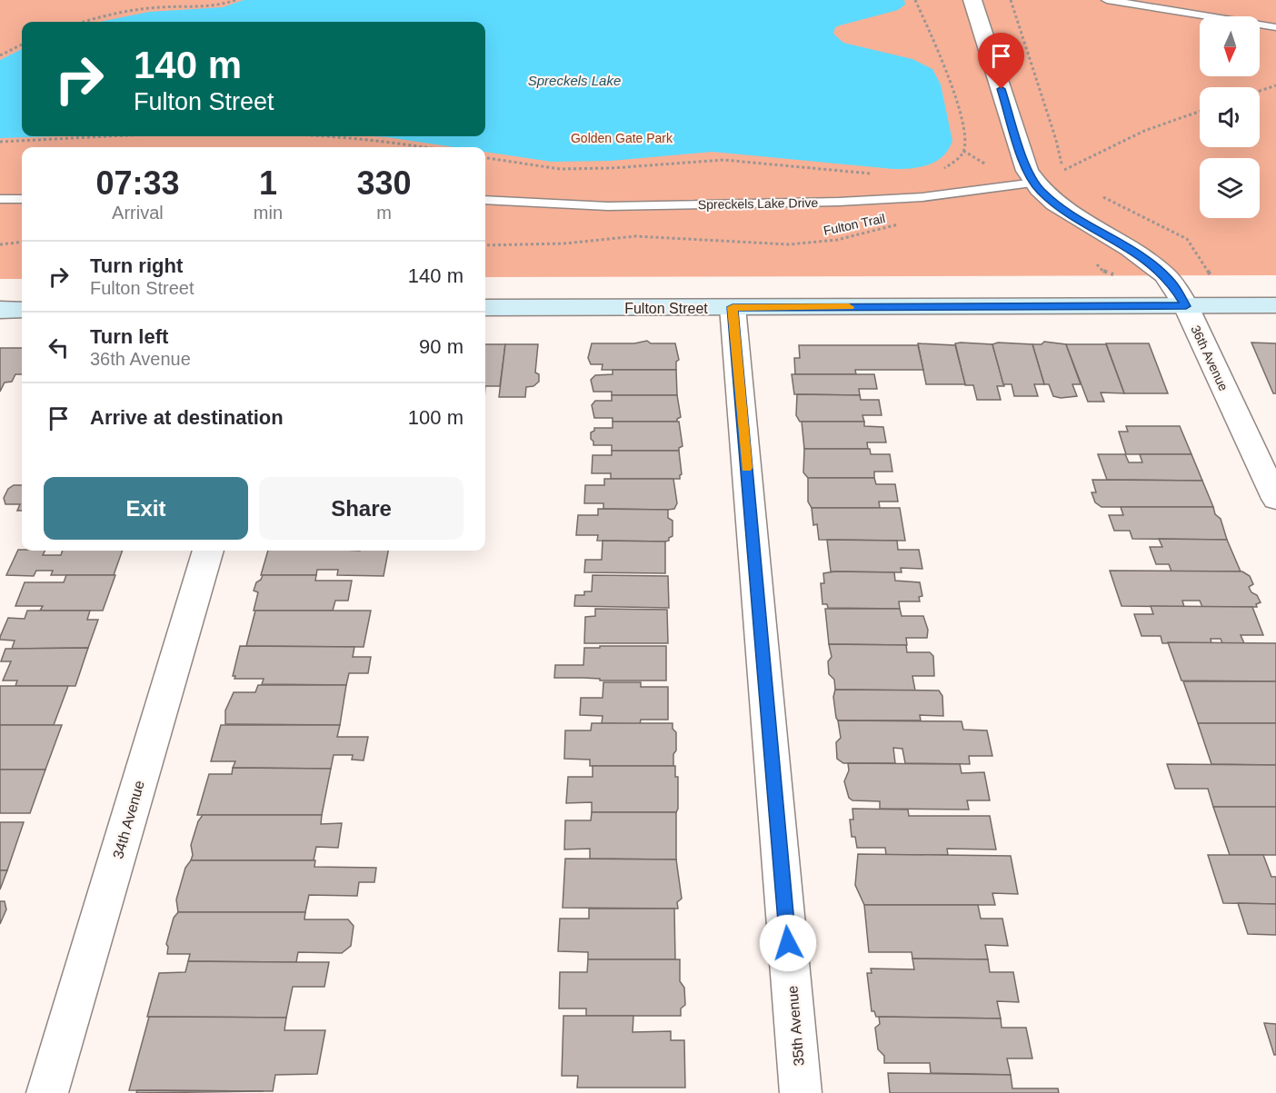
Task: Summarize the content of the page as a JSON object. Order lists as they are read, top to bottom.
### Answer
{
  "streets": {
    "main road": ["Fulton Street"],
    "street": ["36th Avenue", "34th Avenue", "35th Avenue"],
    "lane": ["Spreckels Lake Drive"],
    "path": ["Fulton Trail"]
  },
  "crossings": [
    ["Spreckels Lake Drive", "36th Avenue"],
    ["Fulton Street", "36th Avenue"],
    ["Fulton Street", "35th Avenue"]
  ],
  "water": ["Spreckels Lake"],
  "parks": ["Golden Gate Park"],
  "north": "bottom",
  "page": {
    "turn": ["140 m", "Fulton Street"],
    "eta": [
      "07:33",
      "Arrival",
      "1",
      "min",
      "330",
      "m"
    ],
    "list": [
      {
        "name": "Turn right",
        "note": "Fulton Street",
        "value": "140 m"
      },
      {
        "name": "Turn left",
        "note": "36th Avenue",
        "value": "90 m"
      },
      {
        "name": "Arrive at destination",
        "value": "100 m"
      }
    ],
    "buttons": ["Exit", "Share"]
  }
}
